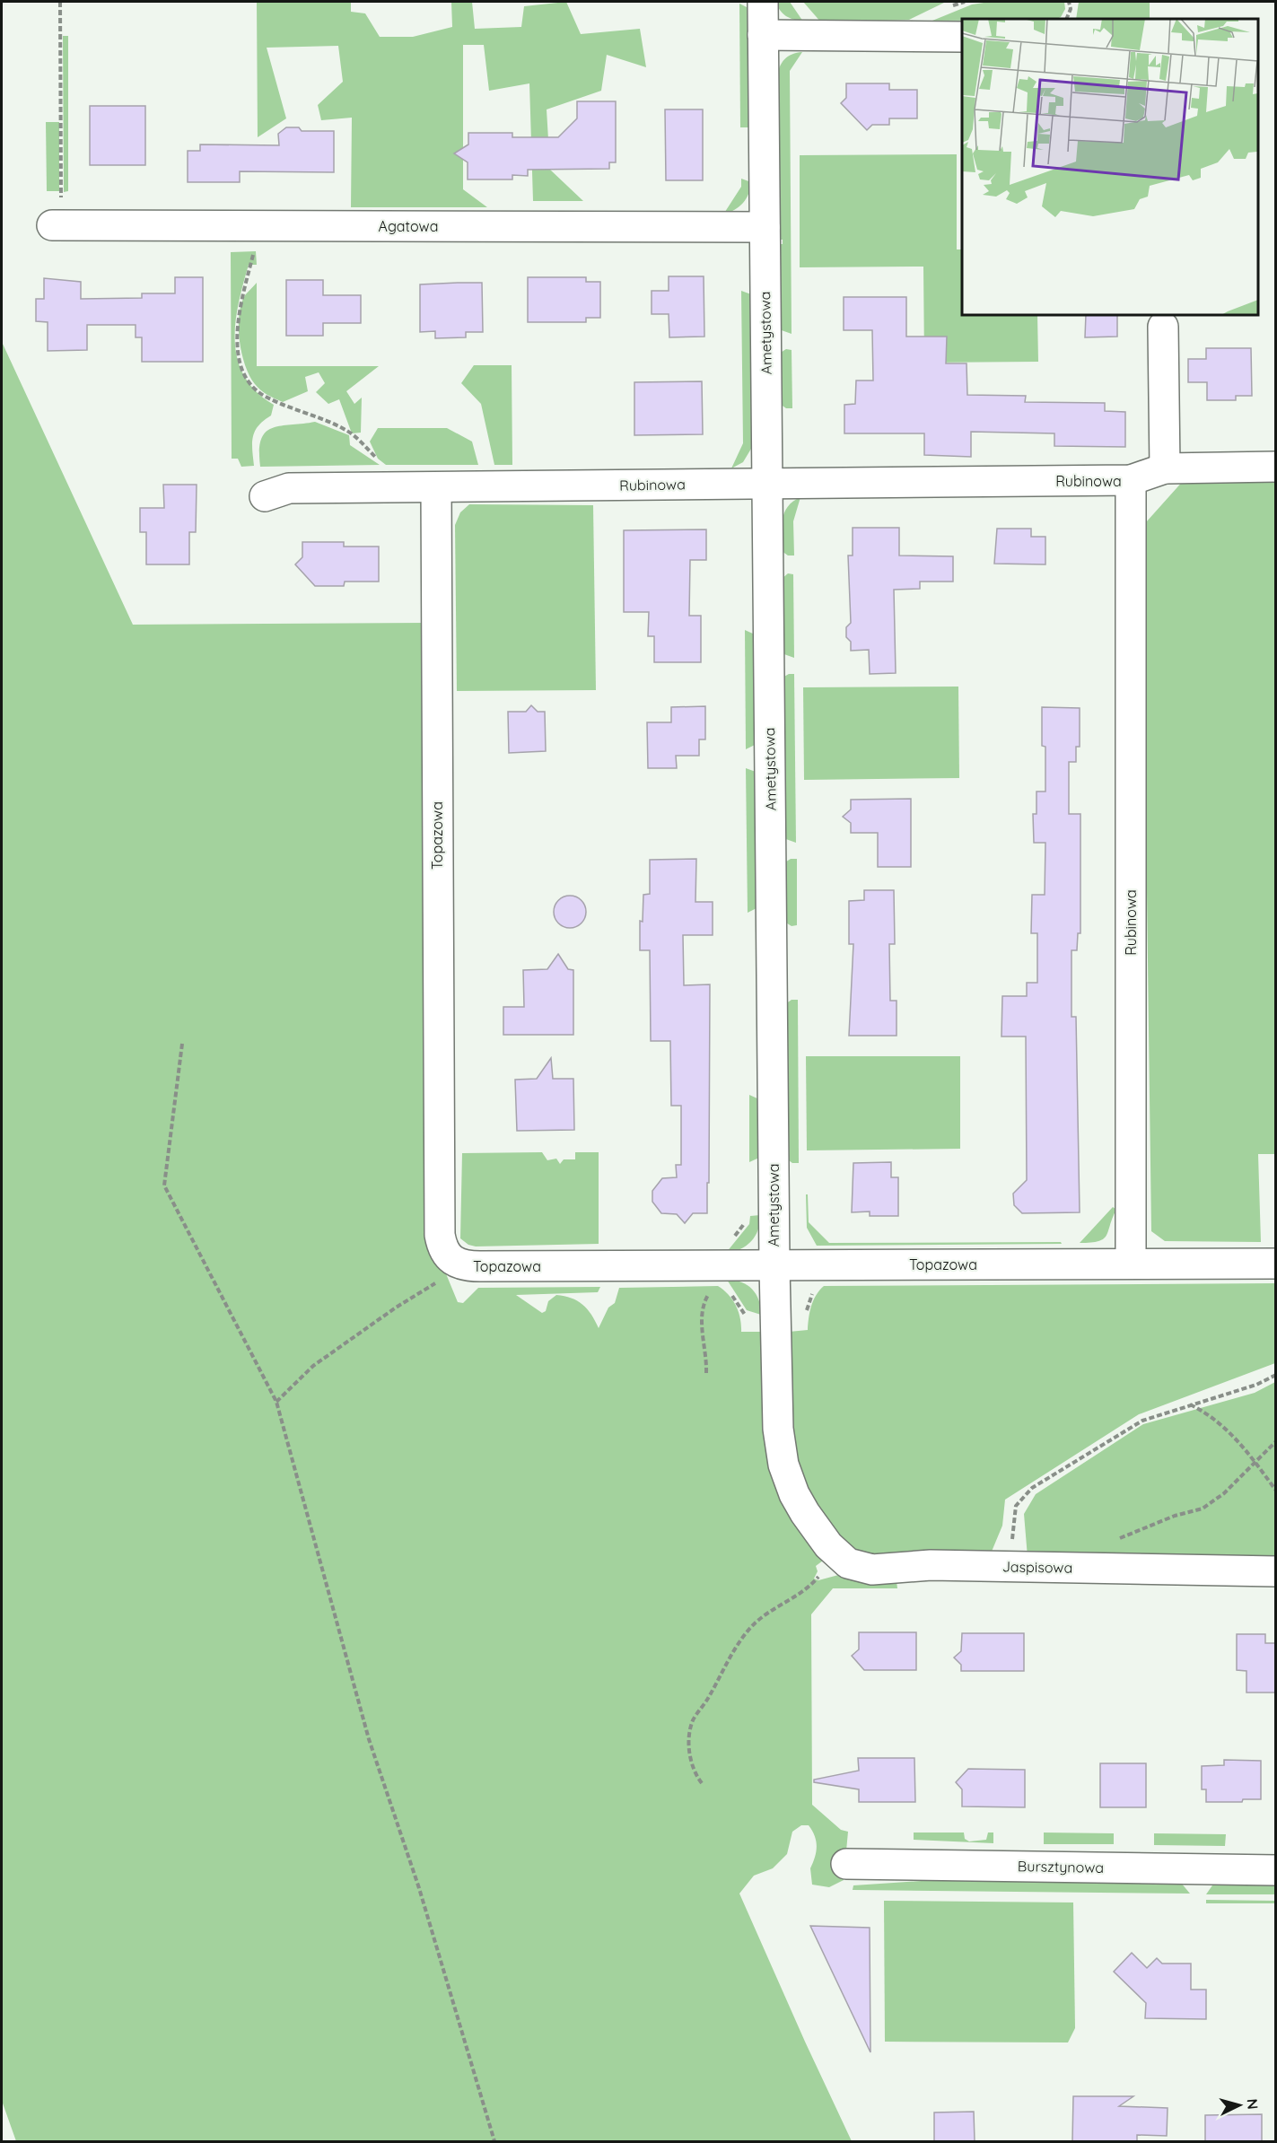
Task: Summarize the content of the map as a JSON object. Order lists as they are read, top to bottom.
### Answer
{
  "streets": {
    "street": [
      "Agatowa",
      "Ametystowa",
      "Rubinowa",
      "Topazowa",
      "Jaspisowa",
      "Bursztynowa"
    ]
  },
  "crossings": [
    ["Agatowa", "Ametystowa"],
    ["Ametystowa", "Rubinowa"],
    ["Ametystowa", "Topazowa"],
    ["Ametystowa", "Jaspisowa"],
    ["Rubinowa", "Topazowa"]
  ],
  "north": "right"
}
